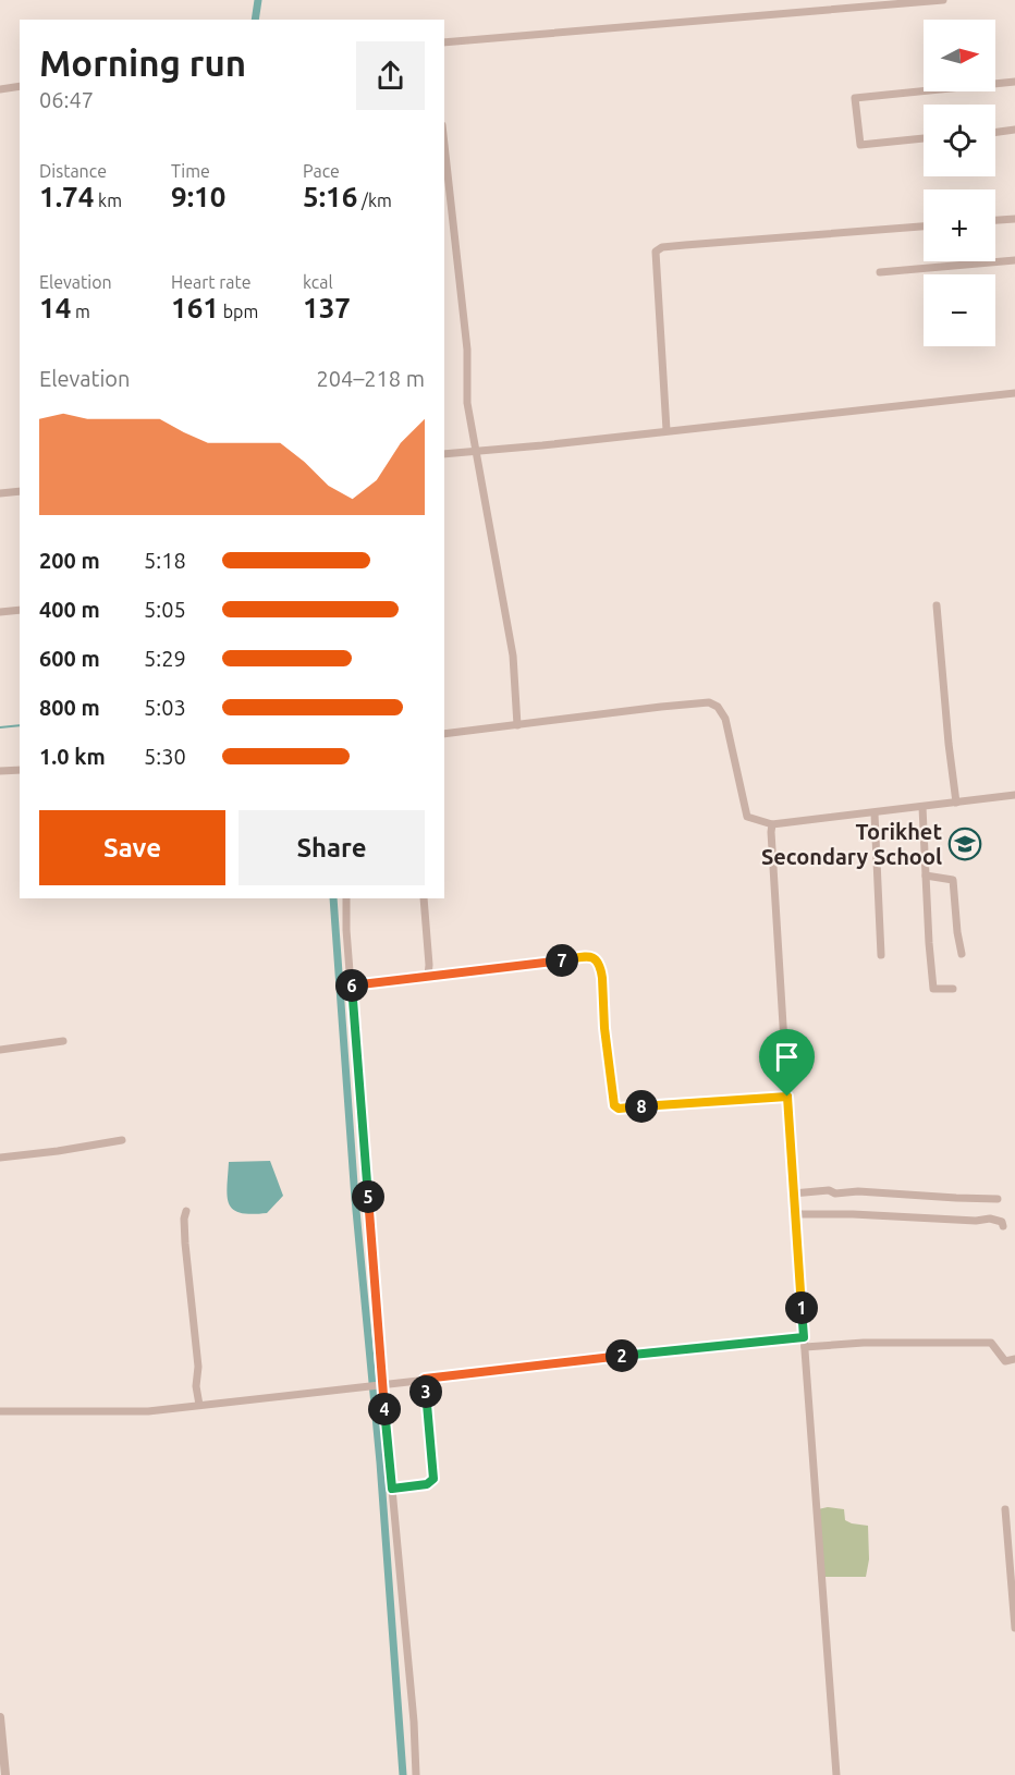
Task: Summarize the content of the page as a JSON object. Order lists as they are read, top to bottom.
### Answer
{
  "places": {
    "school or university": ["Torikhet Secondary School"]
  },
  "north": "right",
  "page": {
    "map_buttons": ["+", "−"],
    "heading": ["Morning run", "06:47"],
    "stats": [
      ["Distance", "1.74 km"],
      ["Time", "9:10"],
      ["Pace", "5:16 /km"],
      ["Elevation", "14 m"],
      ["Heart rate", "161 bpm"],
      ["kcal", "137"]
    ],
    "chart": ["Elevation", "204–218 m"],
    "list": [
      {
        "name": "200 m",
        "note": "5:18"
      },
      {
        "name": "400 m",
        "note": "5:05"
      },
      {
        "name": "600 m",
        "note": "5:29"
      },
      {
        "name": "800 m",
        "note": "5:03"
      },
      {
        "name": "1.0 km",
        "note": "5:30"
      }
    ],
    "buttons": ["Save", "Share"],
    "pins": [
      "7",
      "6",
      "8",
      "5",
      "1",
      "2",
      "3",
      "4"
    ]
  }
}
